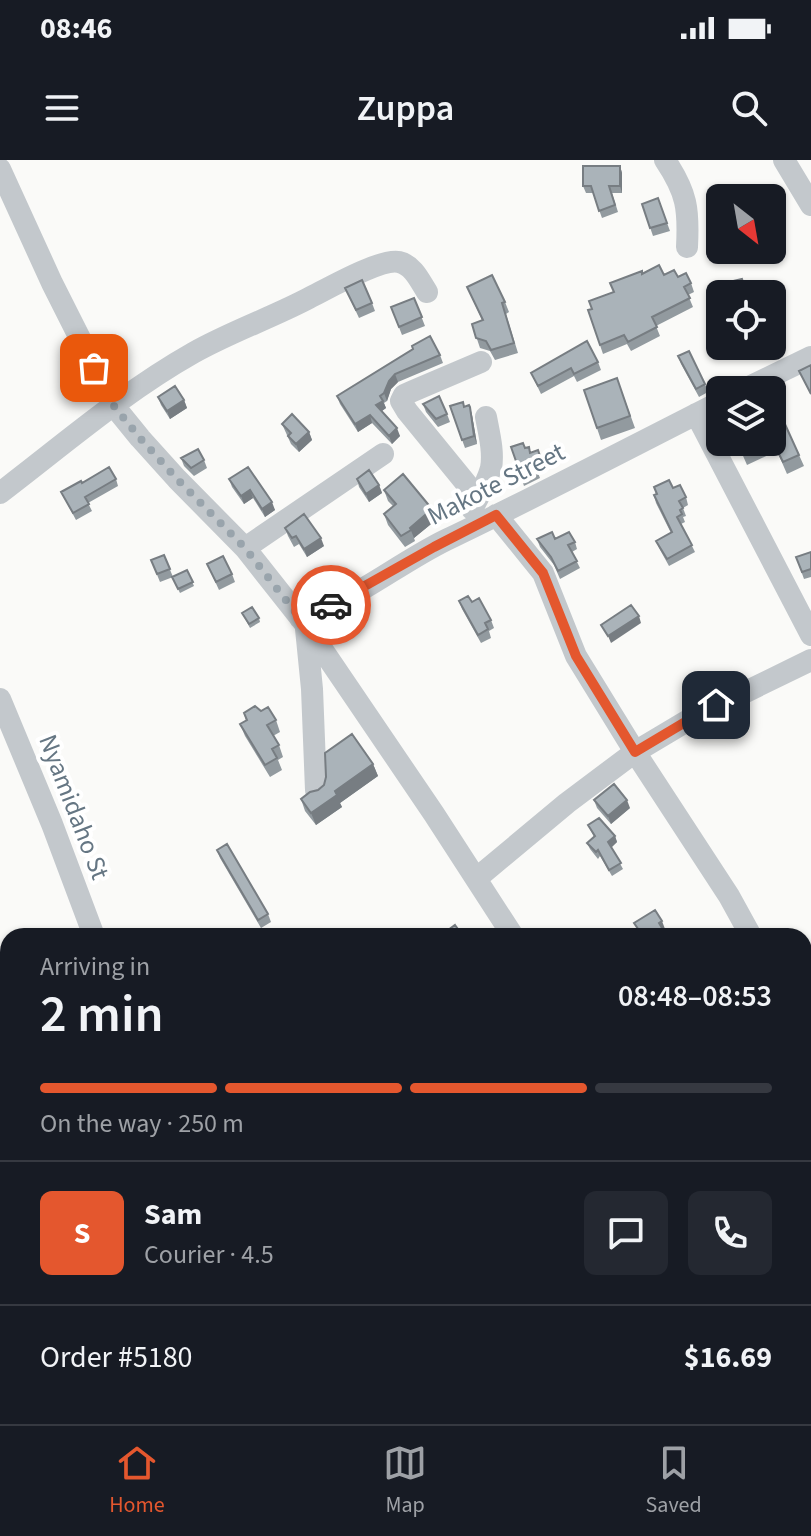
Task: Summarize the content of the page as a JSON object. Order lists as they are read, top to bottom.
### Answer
{
  "streets": {
    "street": ["Makote Street", "Nyamidaho St"]
  },
  "north": "bottom right",
  "page": {
    "status": "08:46",
    "header": "Zuppa",
    "heading": ["2 min", "Arriving in", "08:48–08:53"],
    "panel": [
      "Sam",
      "Courier · 4.5",
      "Order #5180",
      "$16.69"
    ],
    "bar": "On the way · 250 m",
    "round": "S",
    "tabs": ["Home", "Map", "Saved"]
  }
}
